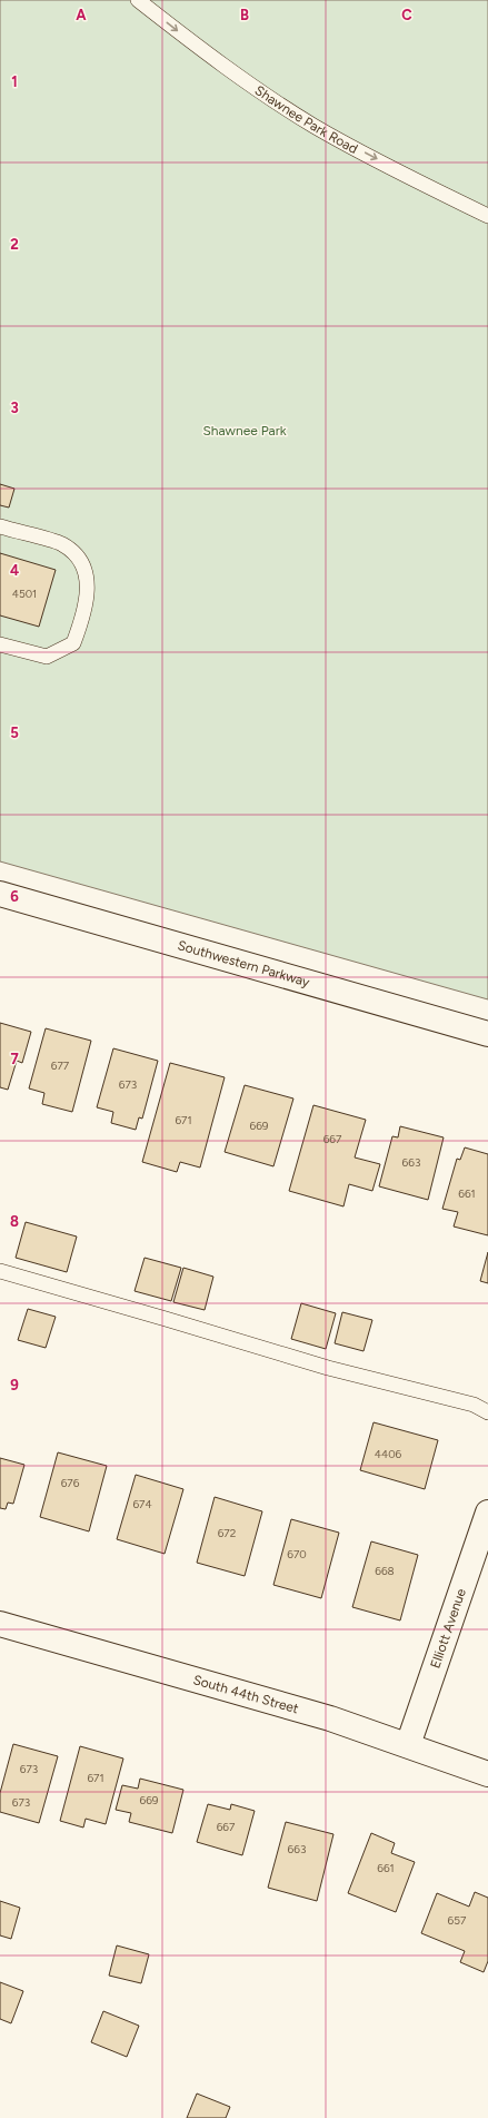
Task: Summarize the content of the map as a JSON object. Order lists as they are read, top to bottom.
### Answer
{
  "streets": {
    "street": ["Southwestern Parkway", "Elliott Avenue", "South 44th Street"],
    "lane": ["Shawnee Park Road"]
  },
  "crossings": [
    ["Elliott Avenue", "South 44th Street"]
  ],
  "one_way": ["Shawnee Park Road"],
  "parks": ["Shawnee Park"],
  "house_numbers": [
    "4501",
    "677",
    "673",
    "671",
    "669",
    "667",
    "663",
    "661",
    "4406",
    "676",
    "674",
    "672",
    "670",
    "668",
    "673",
    "671",
    "669",
    "673",
    "667",
    "663",
    "661",
    "657"
  ],
  "grid": {
    "columns": ["A", "B", "C"],
    "rows": [
      "1",
      "2",
      "3",
      "4",
      "5",
      "6",
      "7",
      "8",
      "9"
    ]
  }
}
